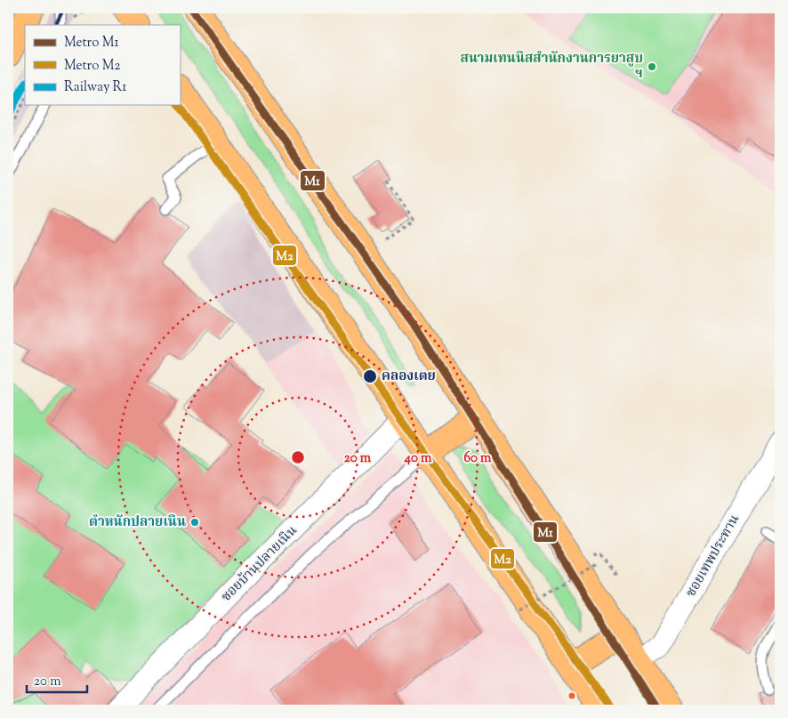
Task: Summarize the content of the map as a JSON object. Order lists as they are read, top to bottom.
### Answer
{
  "streets": {
    "street": ["ซอยเทพประทาน", "ซอยบ้านปลายเนิน"]
  },
  "places": ["สนามเทนนิสสำนักงานการยาสูบ ฯ", "คลองเตย", "ตำหนักปลายเนิน"],
  "lines": ["metro line M1", "rail line R1", "metro line M2"],
  "legend": ["Metro M1", "Metro M2", "Railway R1"],
  "scale_bar": "20 m",
  "rings": ["20 m", "40 m", "60 m"]
}
